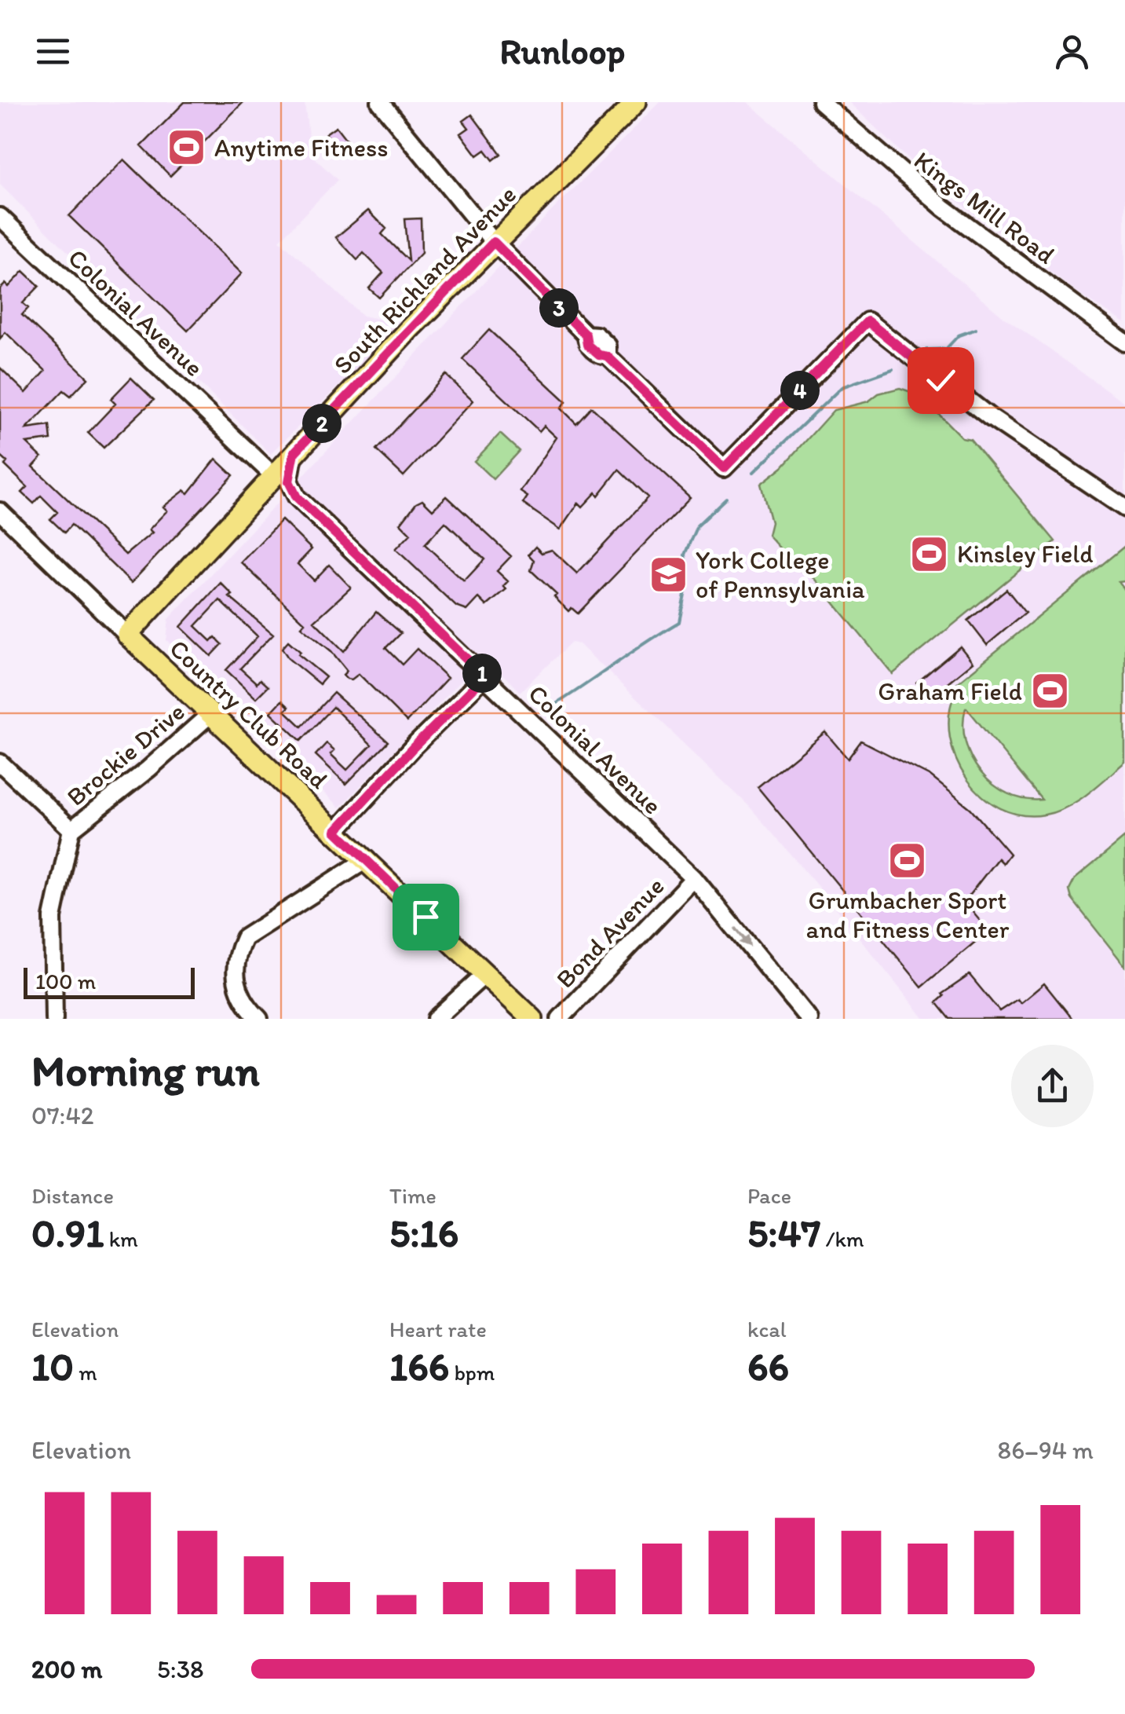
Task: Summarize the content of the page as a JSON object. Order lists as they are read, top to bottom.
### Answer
{
  "streets": {
    "main road": ["South Richland Avenue", "Country Club Road"],
    "street": [
      "Kings Mill Road",
      "Colonial Avenue",
      "Brockie Drive",
      "Bond Avenue"
    ]
  },
  "crossings": [
    ["South Richland Avenue", "Colonial Avenue"],
    ["South Richland Avenue", "Country Club Road"],
    ["Colonial Avenue", "Bond Avenue"],
    ["Country Club Road", "Brockie Drive"]
  ],
  "places": {
    "sports": [
      "Anytime Fitness",
      "Kinsley Field",
      "Graham Field",
      "Grumbacher Sport and Fitness Center"
    ],
    "school or university": ["York College of Pennsylvania"]
  },
  "scale_bar": "100 m",
  "page": {
    "header": "Runloop",
    "pins": [
      "3",
      "4",
      "2",
      "1"
    ],
    "scale": "100 m",
    "heading": ["Morning run", "07:42"],
    "stats": [
      ["Distance", "0.91 km"],
      ["Time", "5:16"],
      ["Pace", "5:47 /km"],
      ["Elevation", "10 m"],
      ["Heart rate", "166 bpm"],
      ["kcal", "66"]
    ],
    "chart": ["Elevation", "86–94 m"],
    "list": [
      {
        "name": "200 m",
        "note": "5:38"
      }
    ]
  }
}
